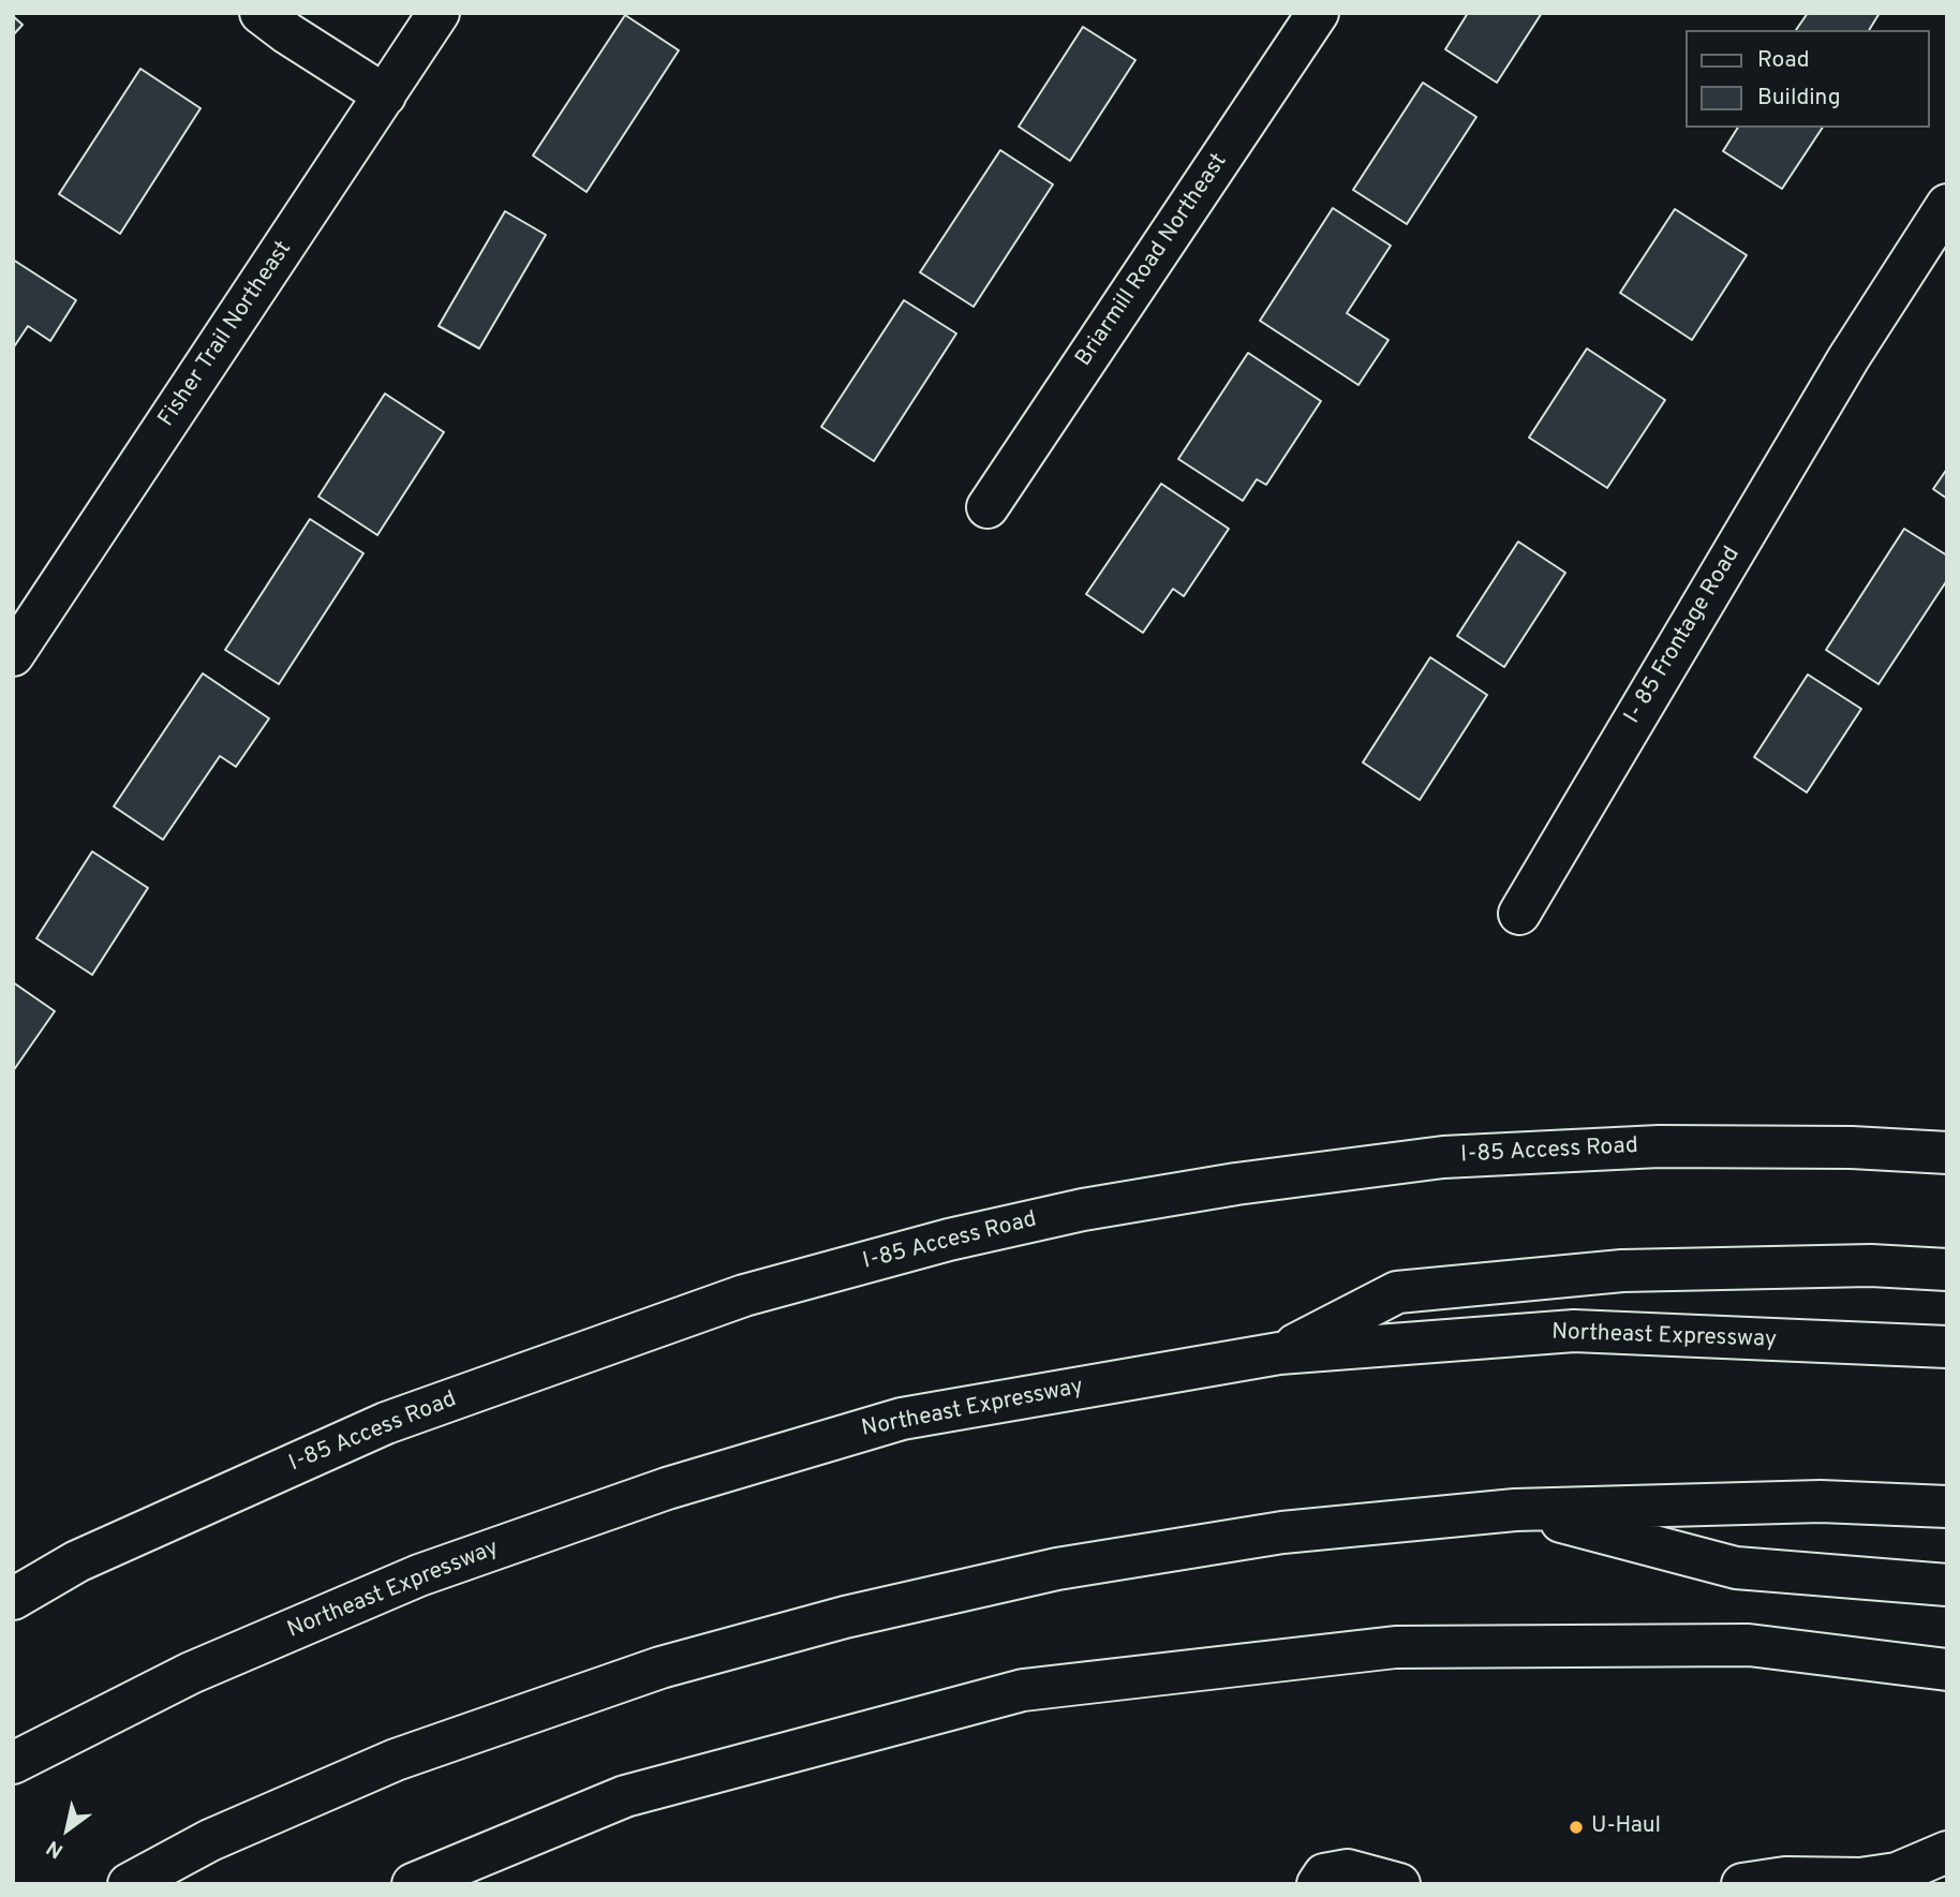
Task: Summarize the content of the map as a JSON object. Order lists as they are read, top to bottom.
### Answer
{
  "streets": {
    "main road": [
      "Briarmill Road Northeast",
      "Fisher Trail Northeast",
      "I- 85 Frontage Road",
      "I-85 Access Road",
      "Northeast Expressway"
    ]
  },
  "places": ["U-Haul"],
  "legend": ["Road", "Building"],
  "north": "bottom left"
}
